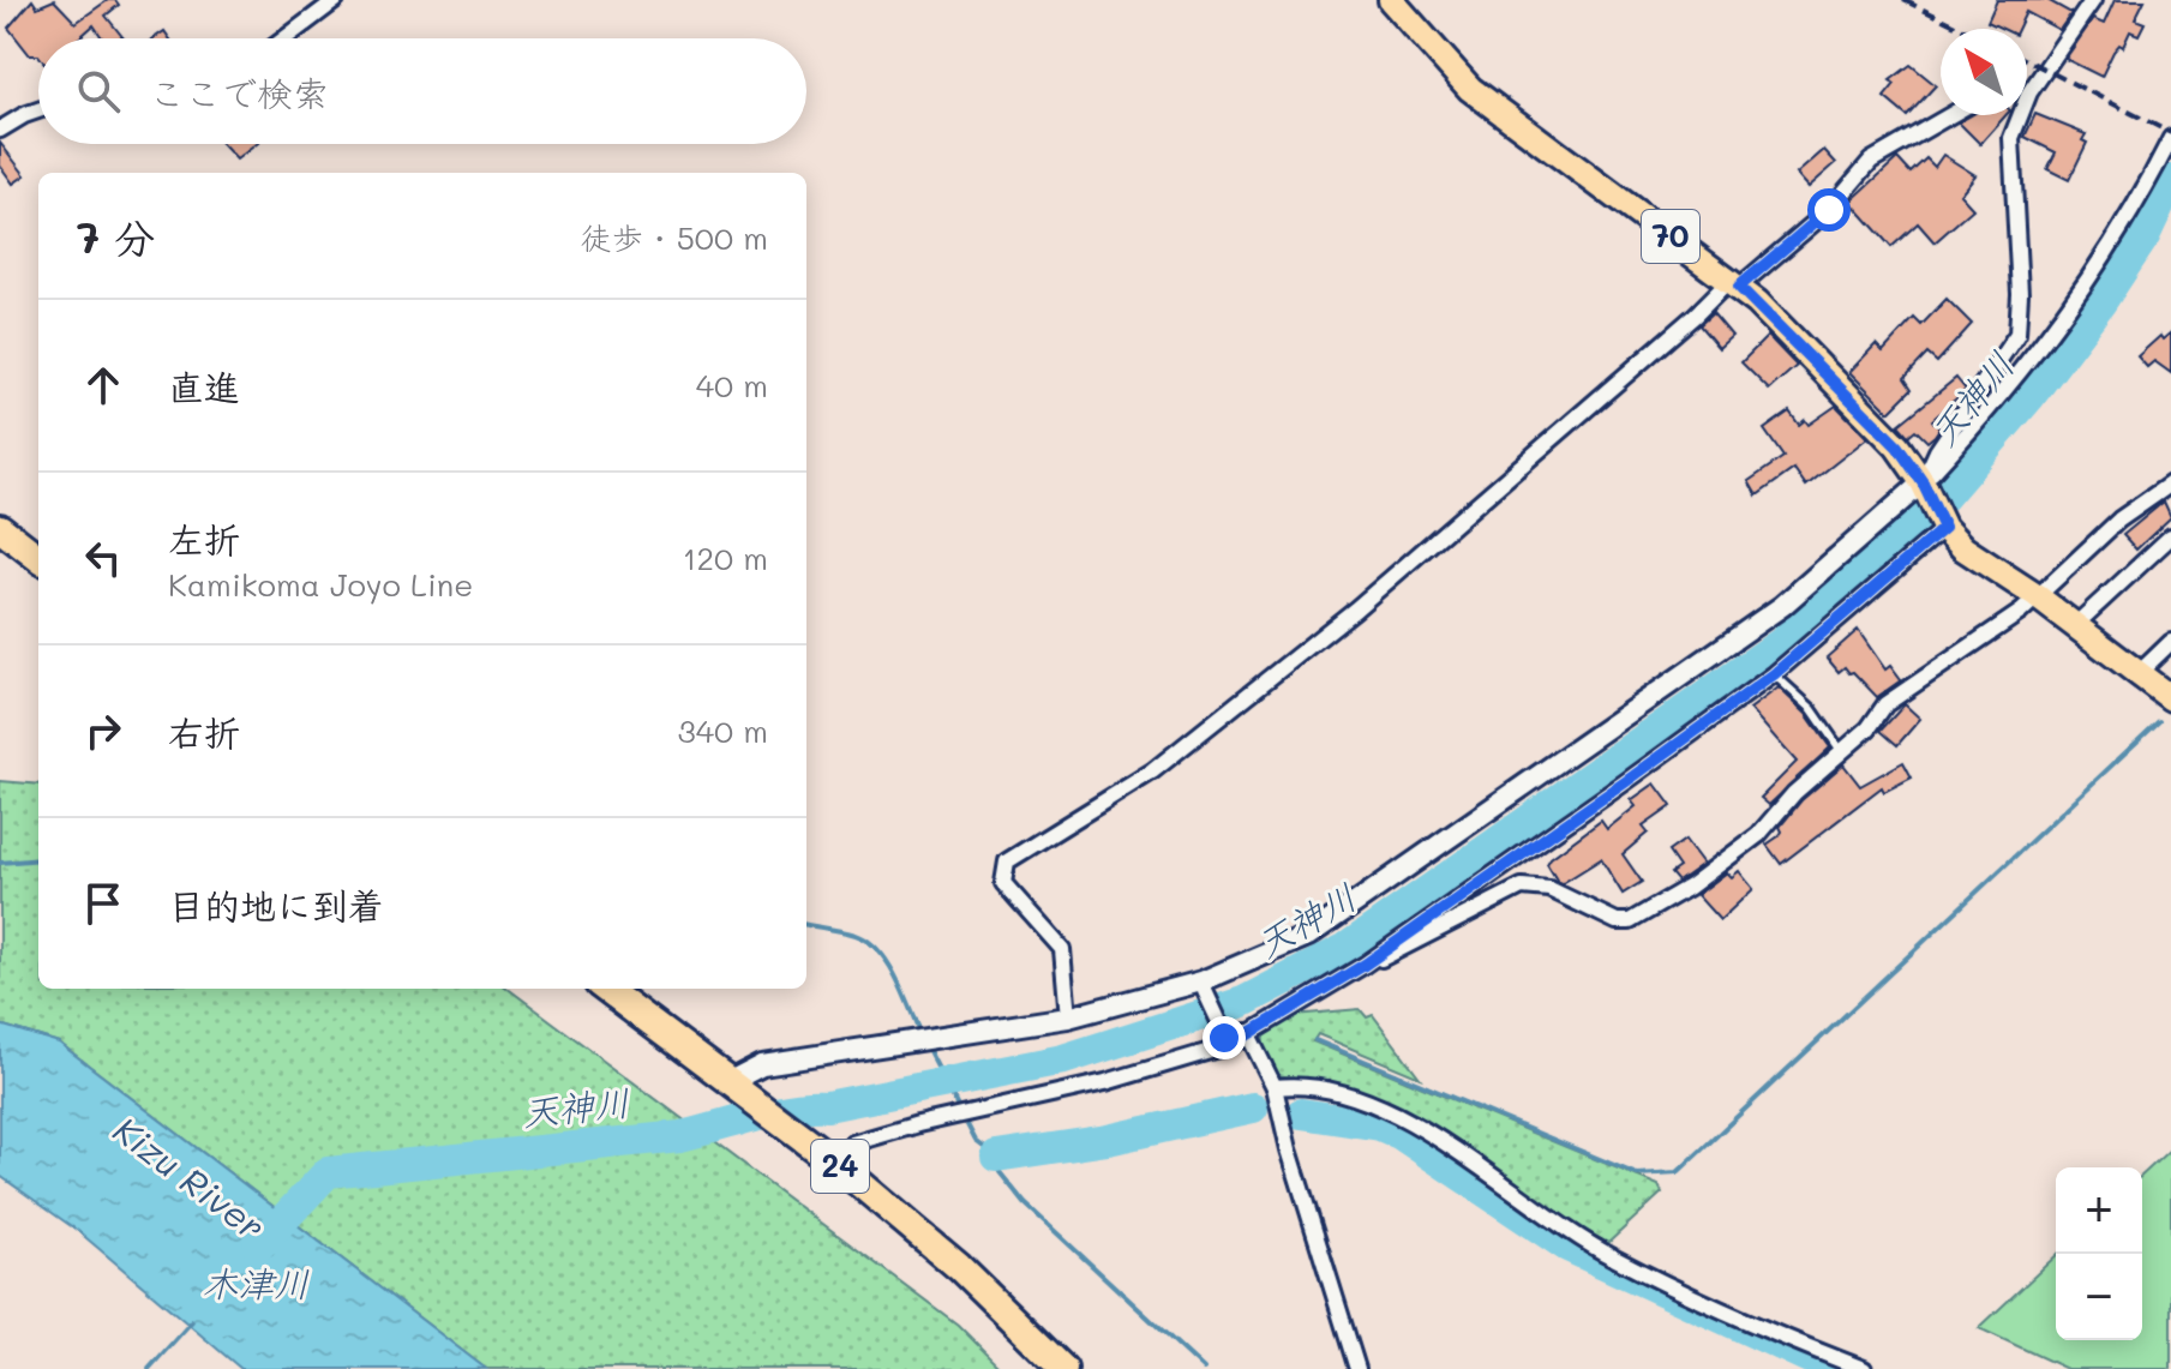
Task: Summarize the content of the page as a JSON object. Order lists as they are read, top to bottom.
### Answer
{
  "streets": {
    "highway": ["24"],
    "main road": ["70"]
  },
  "water": ["天神川", "Kizu River", "木津川"],
  "north": "top left",
  "page": {
    "search": "ここで検索",
    "heading": ["7 分", "徒歩 · 500 m"],
    "list": [
      ["直進", "40 m"],
      ["左折", "Kamikoma Joyo Line", "120 m"],
      ["右折", "340 m"],
      "目的地に到着"
    ],
    "map_buttons": ["+", "−"]
  }
}
